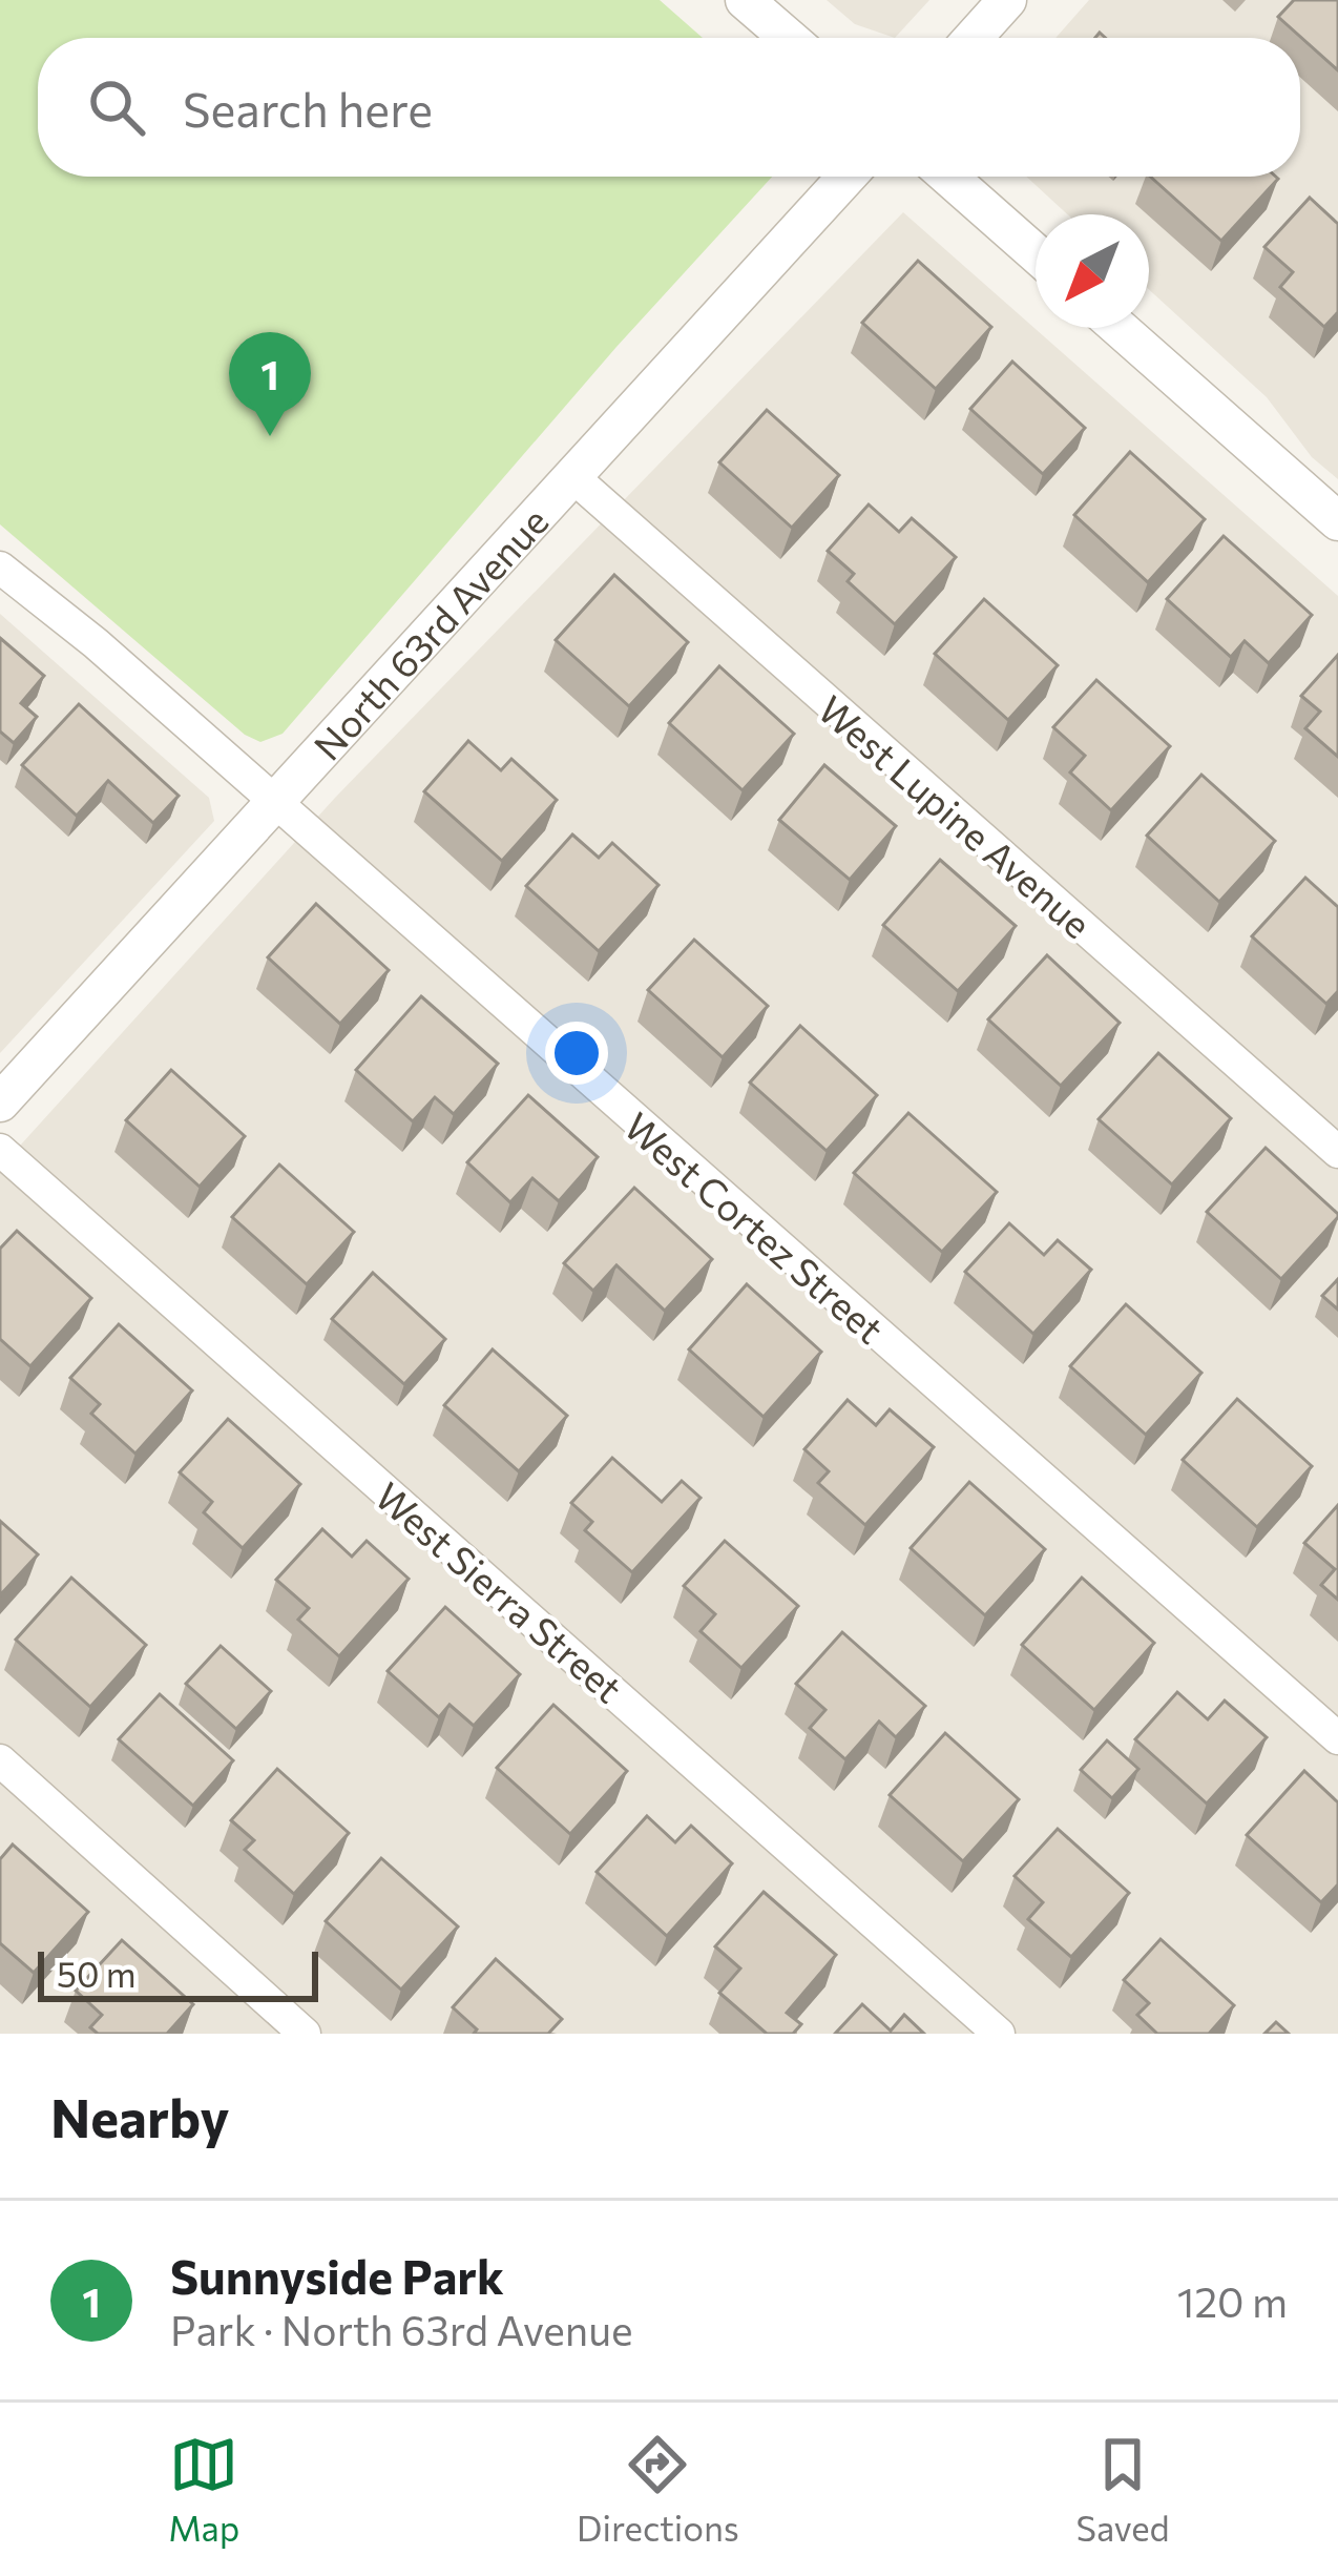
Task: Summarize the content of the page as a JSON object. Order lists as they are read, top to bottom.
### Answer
{
  "streets": {
    "street": [
      "North 63rd Avenue",
      "West Lupine Avenue",
      "West Cortez Street",
      "West Sierra Street"
    ]
  },
  "crossings": [
    ["North 63rd Avenue", "West Lupine Avenue"],
    ["North 63rd Avenue", "West Cortez Street"]
  ],
  "scale_bar": "50 m",
  "north": "bottom left",
  "page": {
    "search": "Search here",
    "pins": "1",
    "scale": "50 m",
    "heading": "Nearby",
    "list": [
      {
        "mark": "1",
        "name": "Sunnyside Park",
        "note": "Park · North 63rd Avenue",
        "value": "120 m"
      }
    ],
    "nav": ["Map", "Directions", "Saved"]
  }
}
